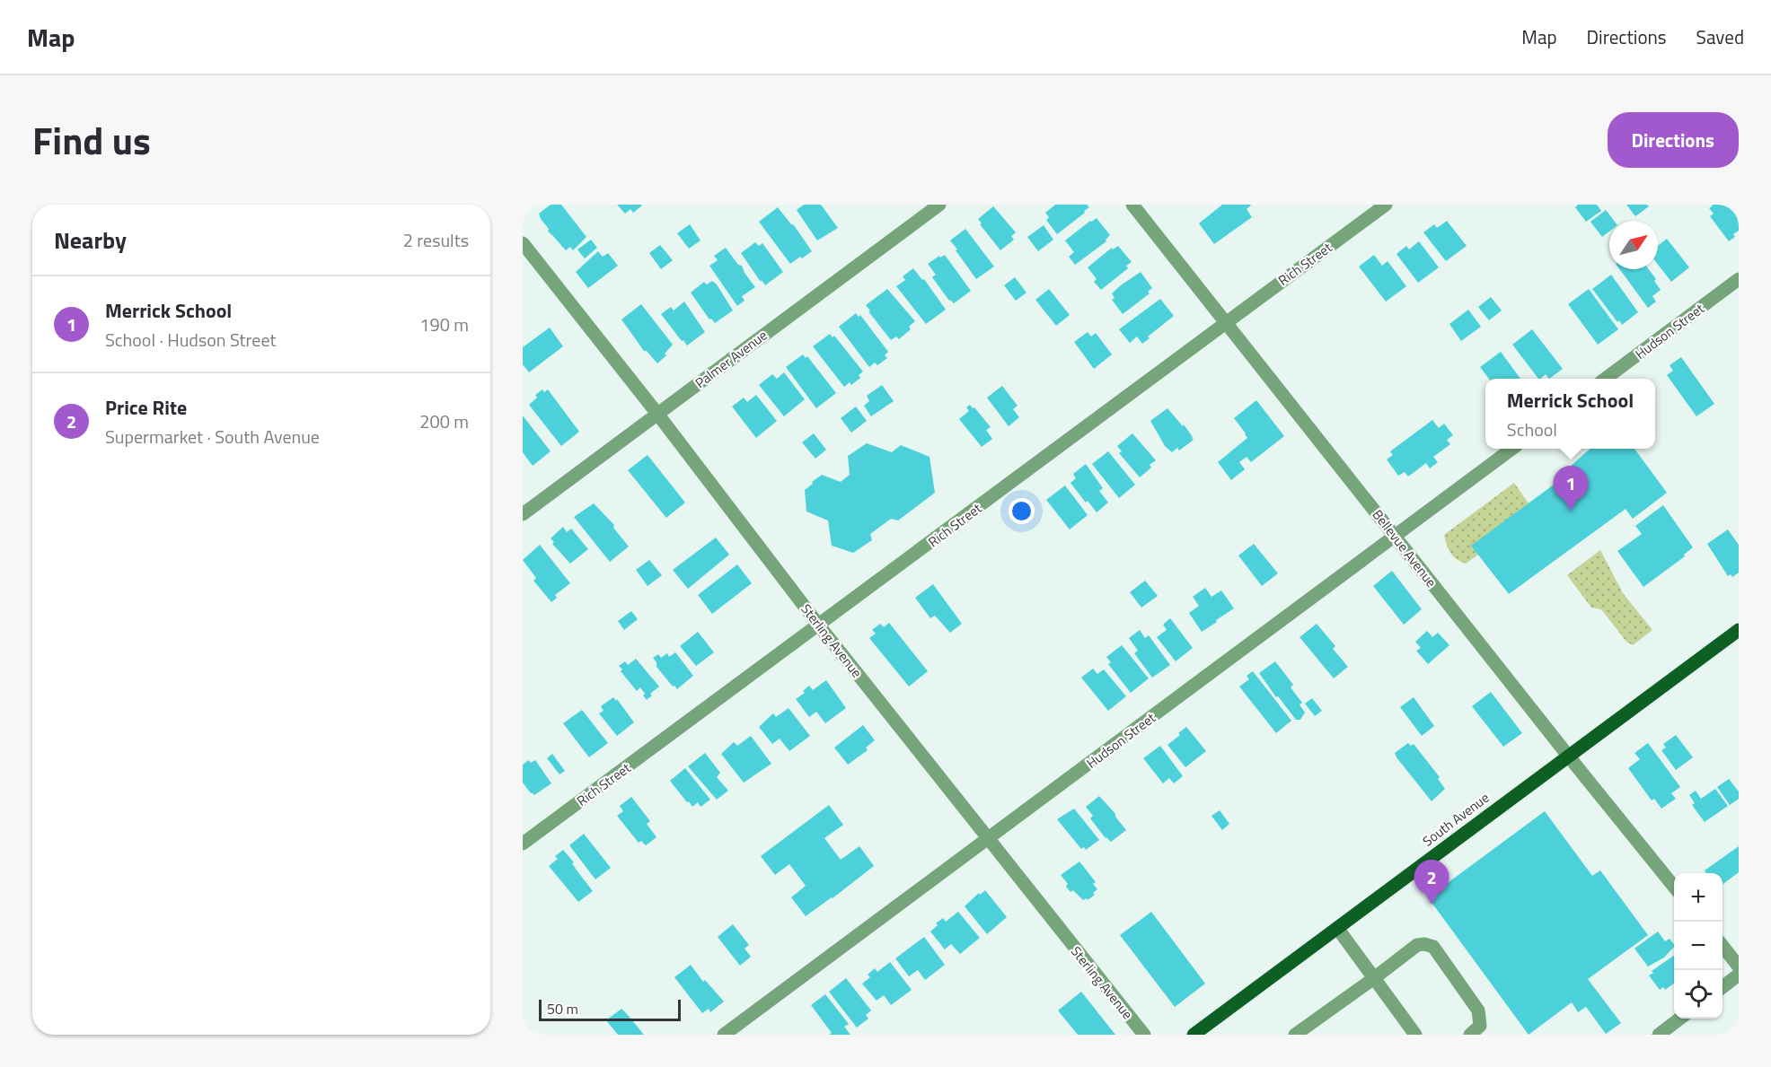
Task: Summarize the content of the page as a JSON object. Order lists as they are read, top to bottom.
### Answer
{
  "streets": {
    "main road": ["South Avenue"],
    "street": [
      "Rich Street",
      "Hudson Street",
      "Palmer Avenue",
      "Bellevue Avenue",
      "Sterling Avenue"
    ]
  },
  "crossings": [
    ["Rich Street", "Bellevue Avenue"],
    ["Rich Street", "Sterling Avenue"],
    ["Hudson Street", "Bellevue Avenue"],
    ["Hudson Street", "Sterling Avenue"],
    ["Palmer Avenue", "Sterling Avenue"],
    ["Bellevue Avenue", "South Avenue"]
  ],
  "scale_bar": "50 m",
  "north": "top right",
  "page": {
    "header": "Map",
    "nav": ["Map", "Directions", "Saved"],
    "title": "Find us",
    "buttons": "Directions",
    "heading": ["Nearby", "2 results"],
    "list": [
      {
        "mark": "1",
        "name": "Merrick School",
        "note": "School · Hudson Street",
        "value": "190 m"
      },
      {
        "mark": "2",
        "name": "Price Rite",
        "note": "Supermarket · South Avenue",
        "value": "200 m"
      }
    ],
    "popup": ["Merrick School", "School"],
    "pins": ["1", "2"],
    "map_buttons": ["+", "−"],
    "scale": "50 m"
  }
}
